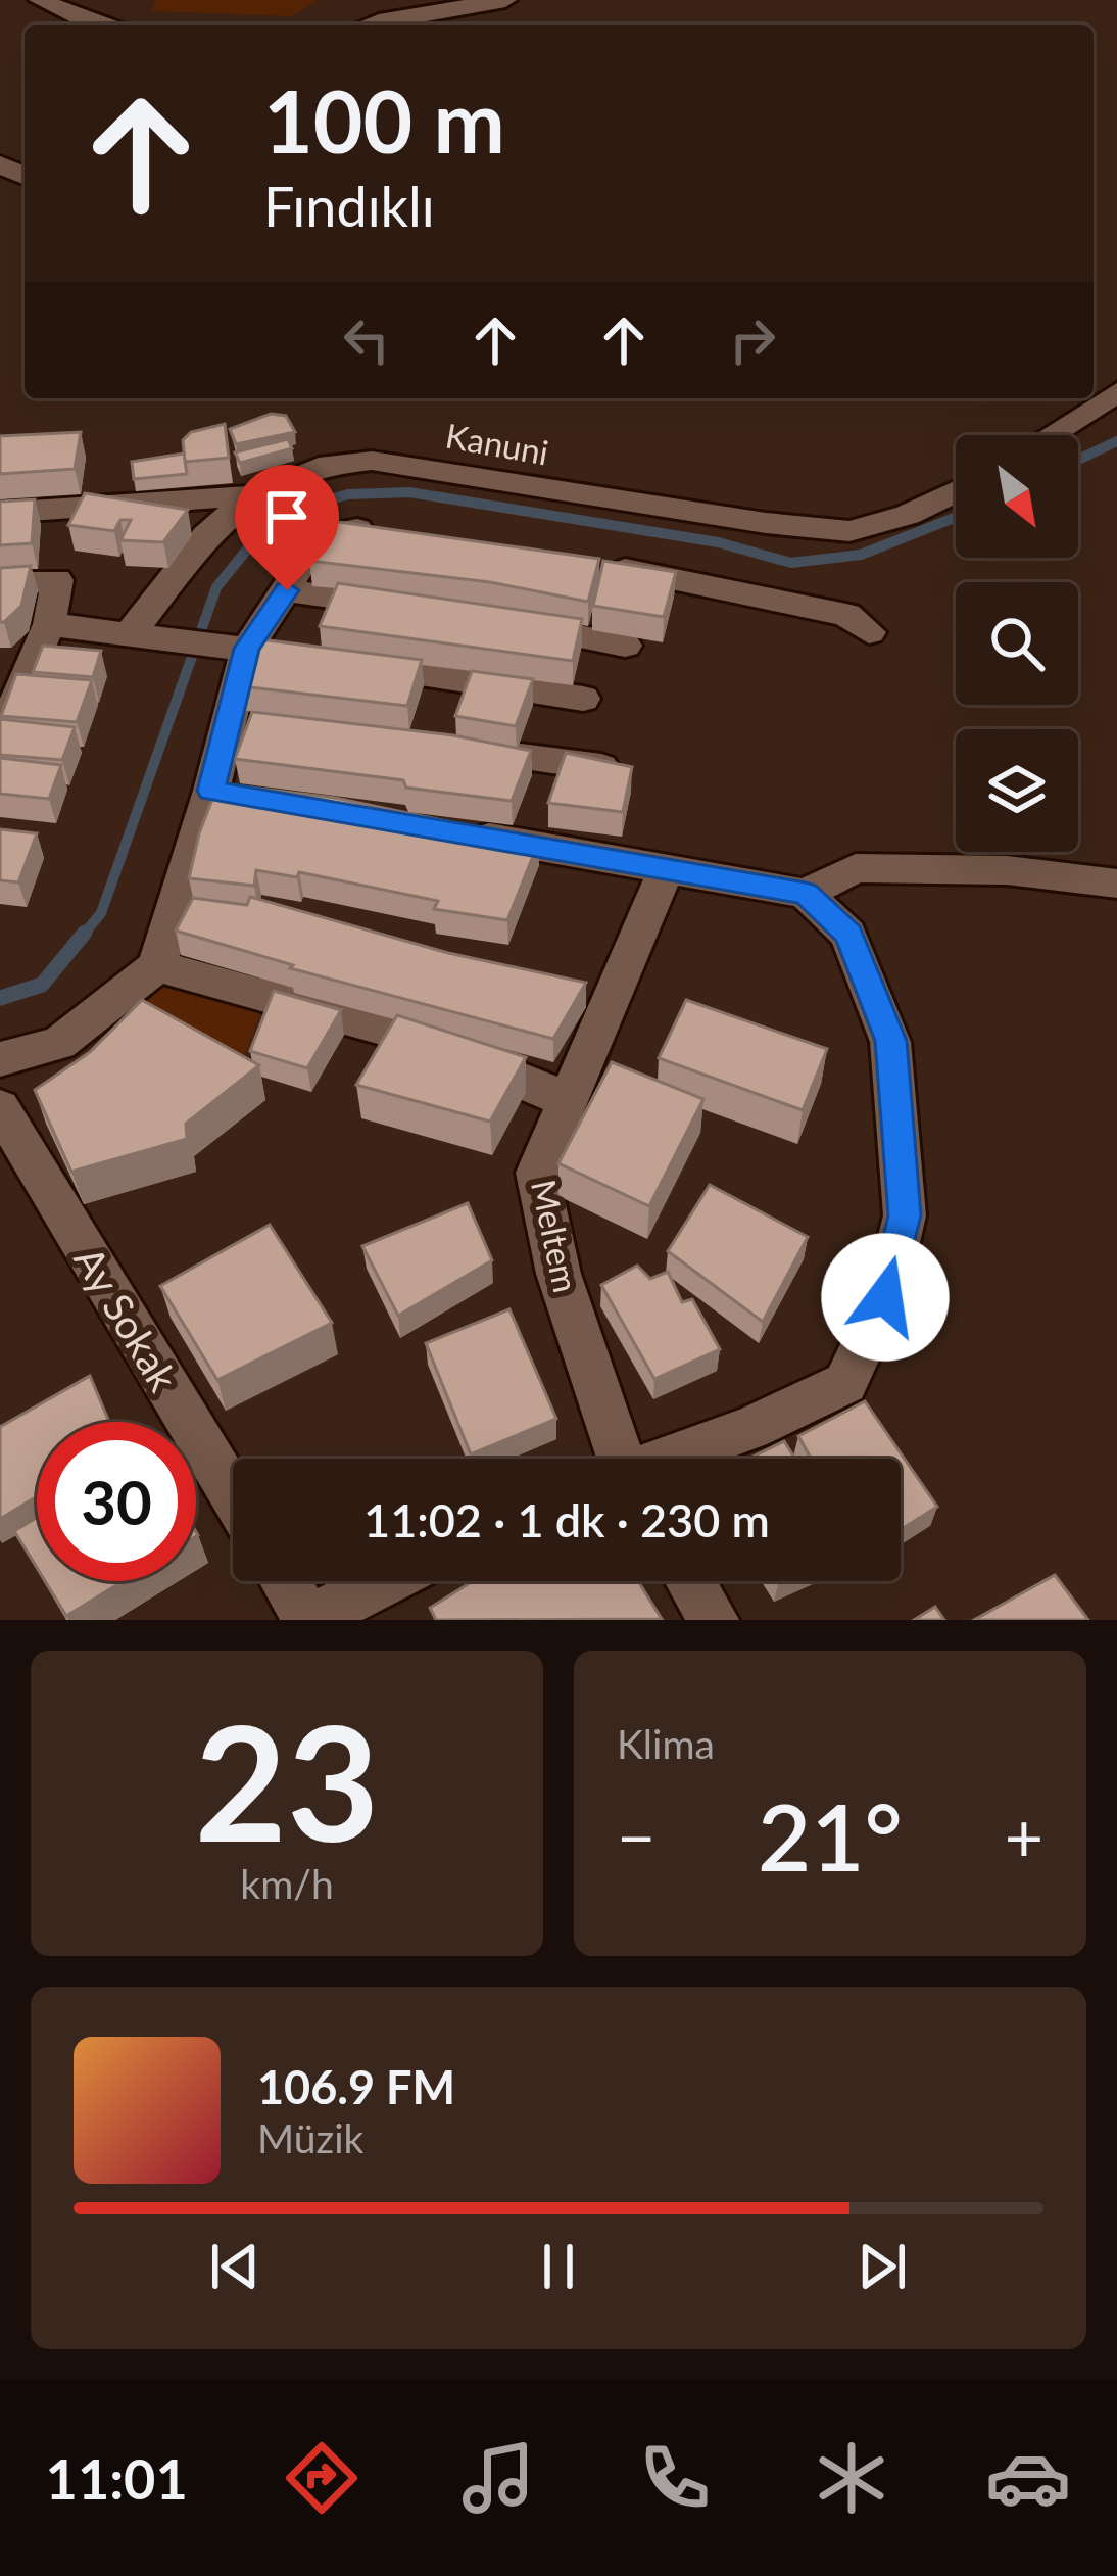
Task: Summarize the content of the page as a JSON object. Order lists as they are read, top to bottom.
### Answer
{
  "streets": {
    "street": ["Kanuni", "Meltem", "Ay Sokak"]
  },
  "north": "bottom right",
  "page": {
    "turn": ["100 m", "Fındıklı"],
    "limit": "30",
    "trip": "11:02 · 1 dk · 230 m",
    "tile": [
      ["23", "km/h"],
      "Klima"
    ],
    "heat": ["−", "21°", "+"],
    "song": ["106.9 FM", "Müzik"],
    "tabs": "11:01"
  }
}
